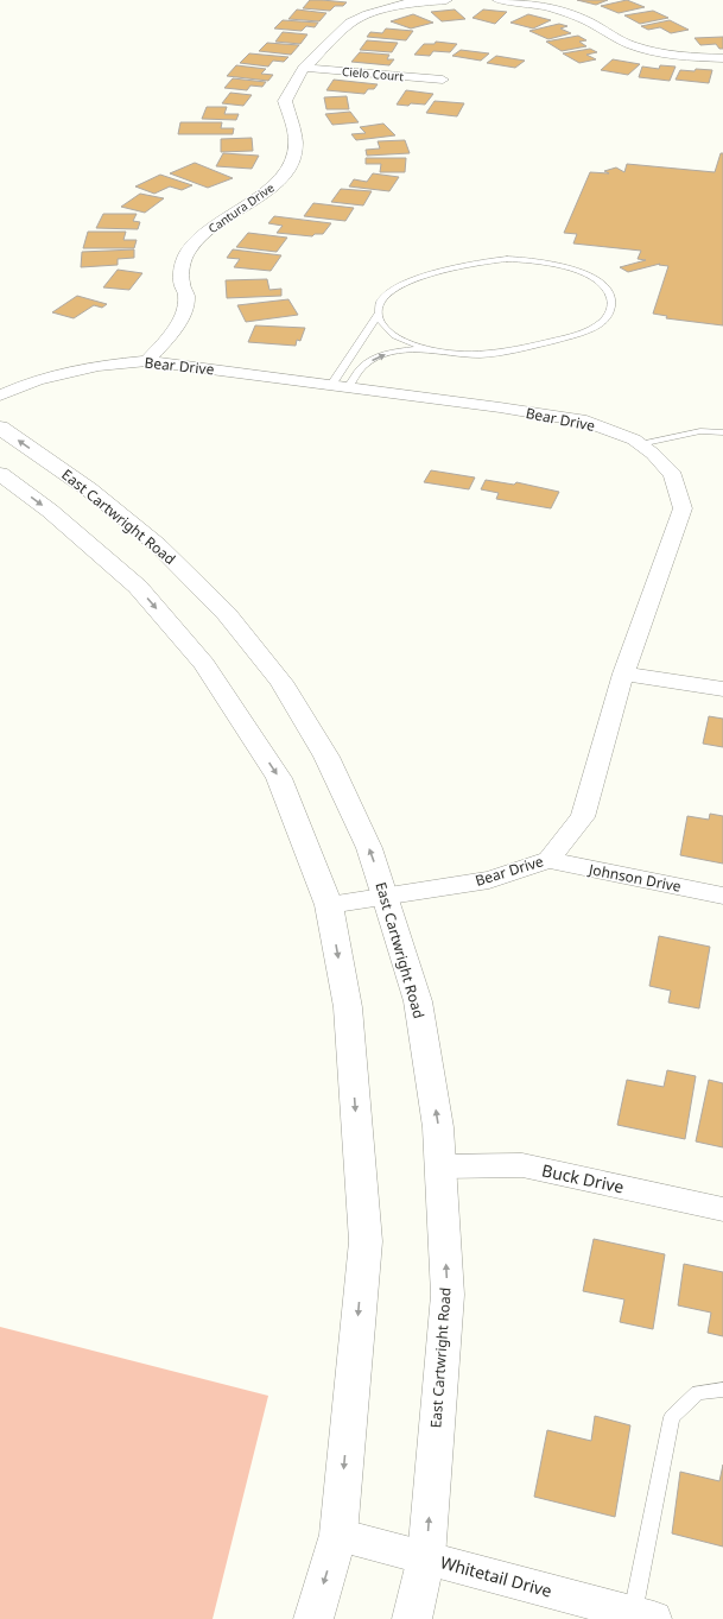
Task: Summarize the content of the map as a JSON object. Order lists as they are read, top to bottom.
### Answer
{
  "streets": {
    "main road": ["East Cartwright Road"],
    "street": [
      "Cielo Court",
      "Cantura Drive",
      "Bear Drive",
      "Johnson Drive",
      "Buck Drive",
      "Whitetail Drive"
    ]
  },
  "crossings": [
    ["Cielo Court", "Cantura Drive"],
    ["Cantura Drive", "Bear Drive"],
    ["Bear Drive", "East Cartwright Road"],
    ["Bear Drive", "Johnson Drive"],
    ["East Cartwright Road", "Buck Drive"],
    ["East Cartwright Road", "Whitetail Drive"]
  ]
}
